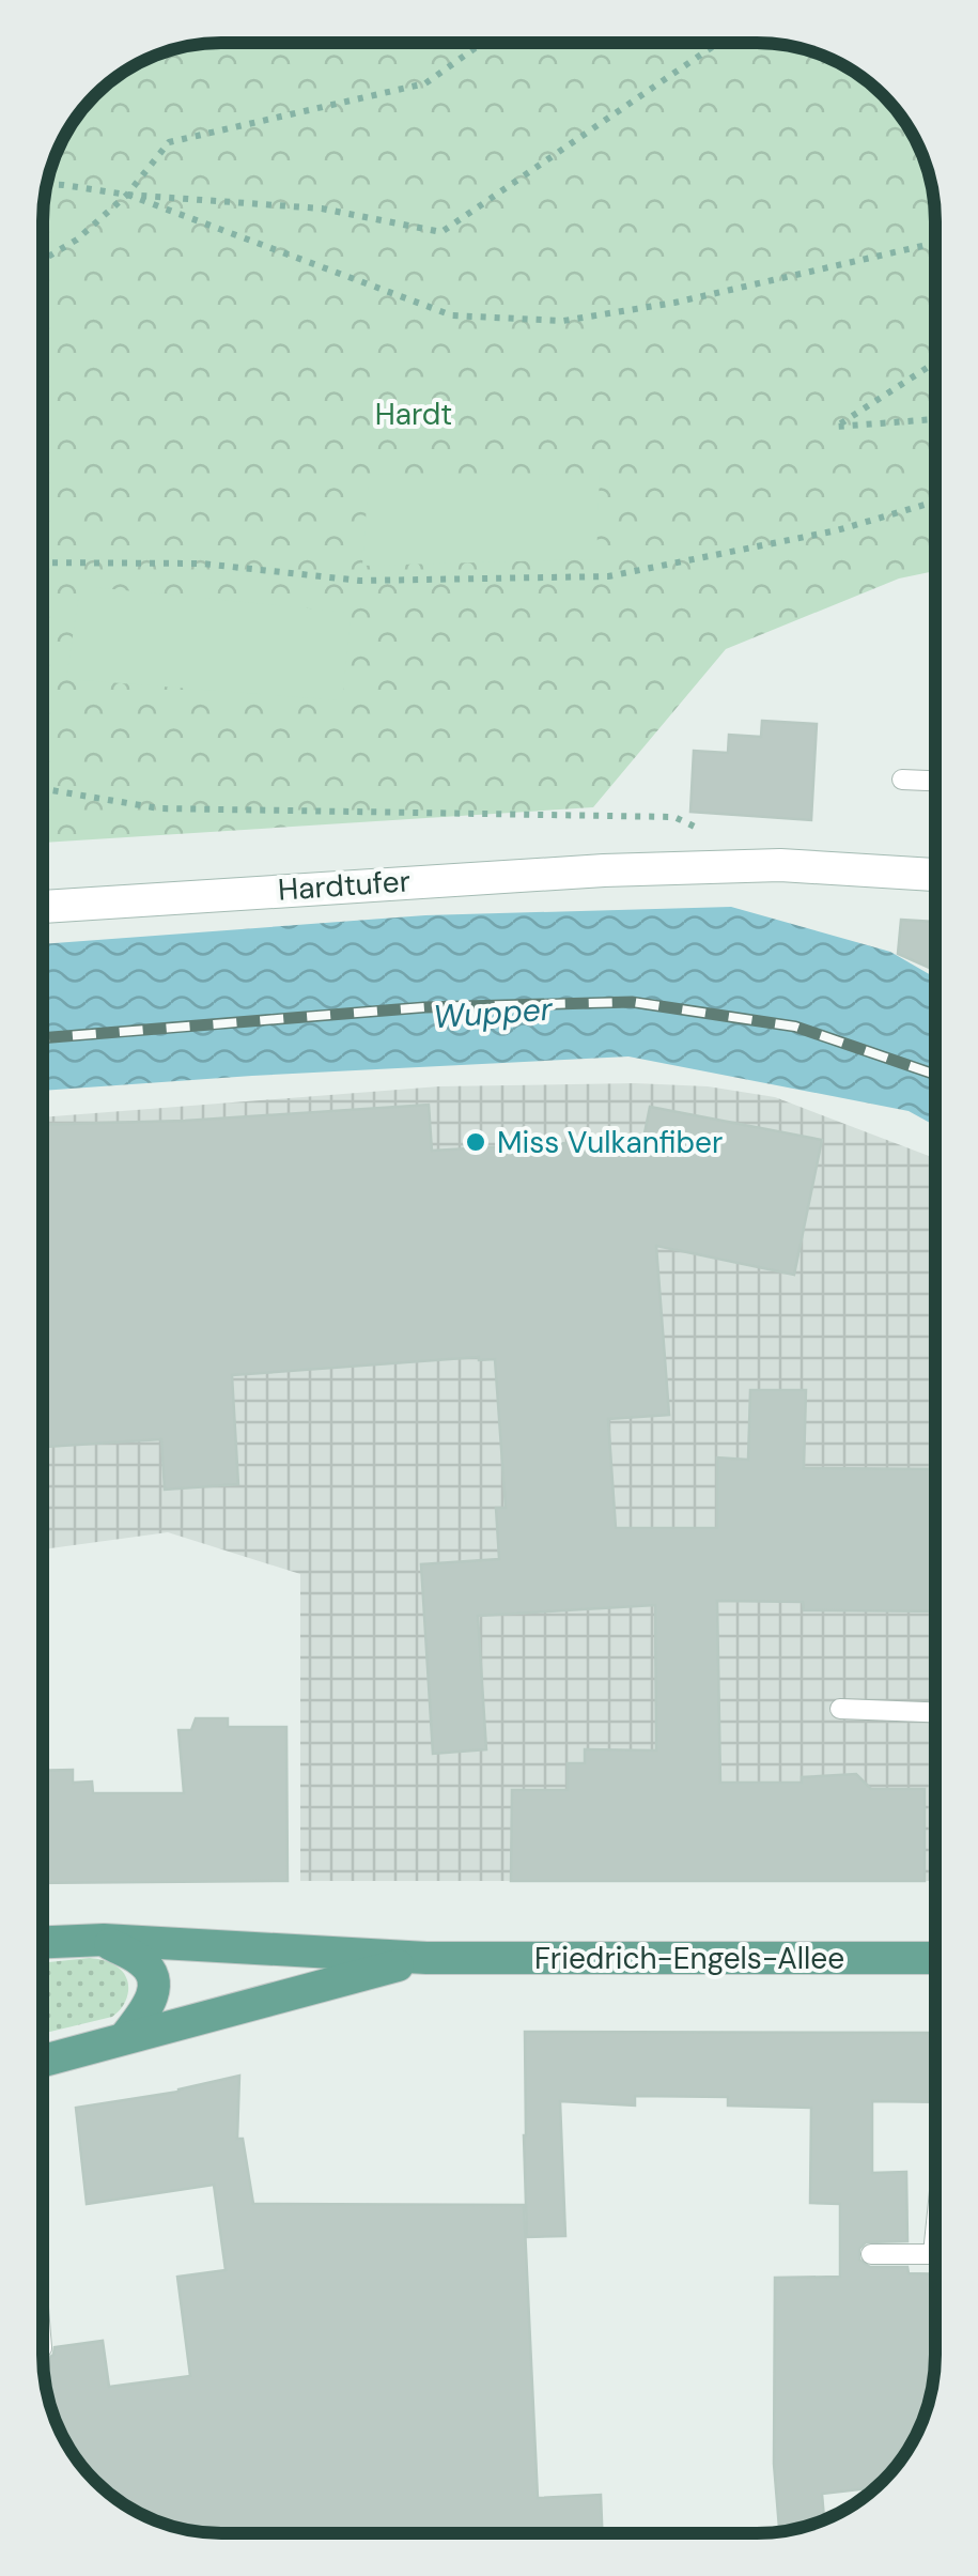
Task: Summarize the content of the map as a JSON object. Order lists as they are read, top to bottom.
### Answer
{
  "streets": {
    "main road": ["Friedrich-Engels-Allee"],
    "street": ["Hardtufer"]
  },
  "water": ["Wupper"],
  "parks": ["Hardt"],
  "places": ["Miss Vulkanfiber"]
}
